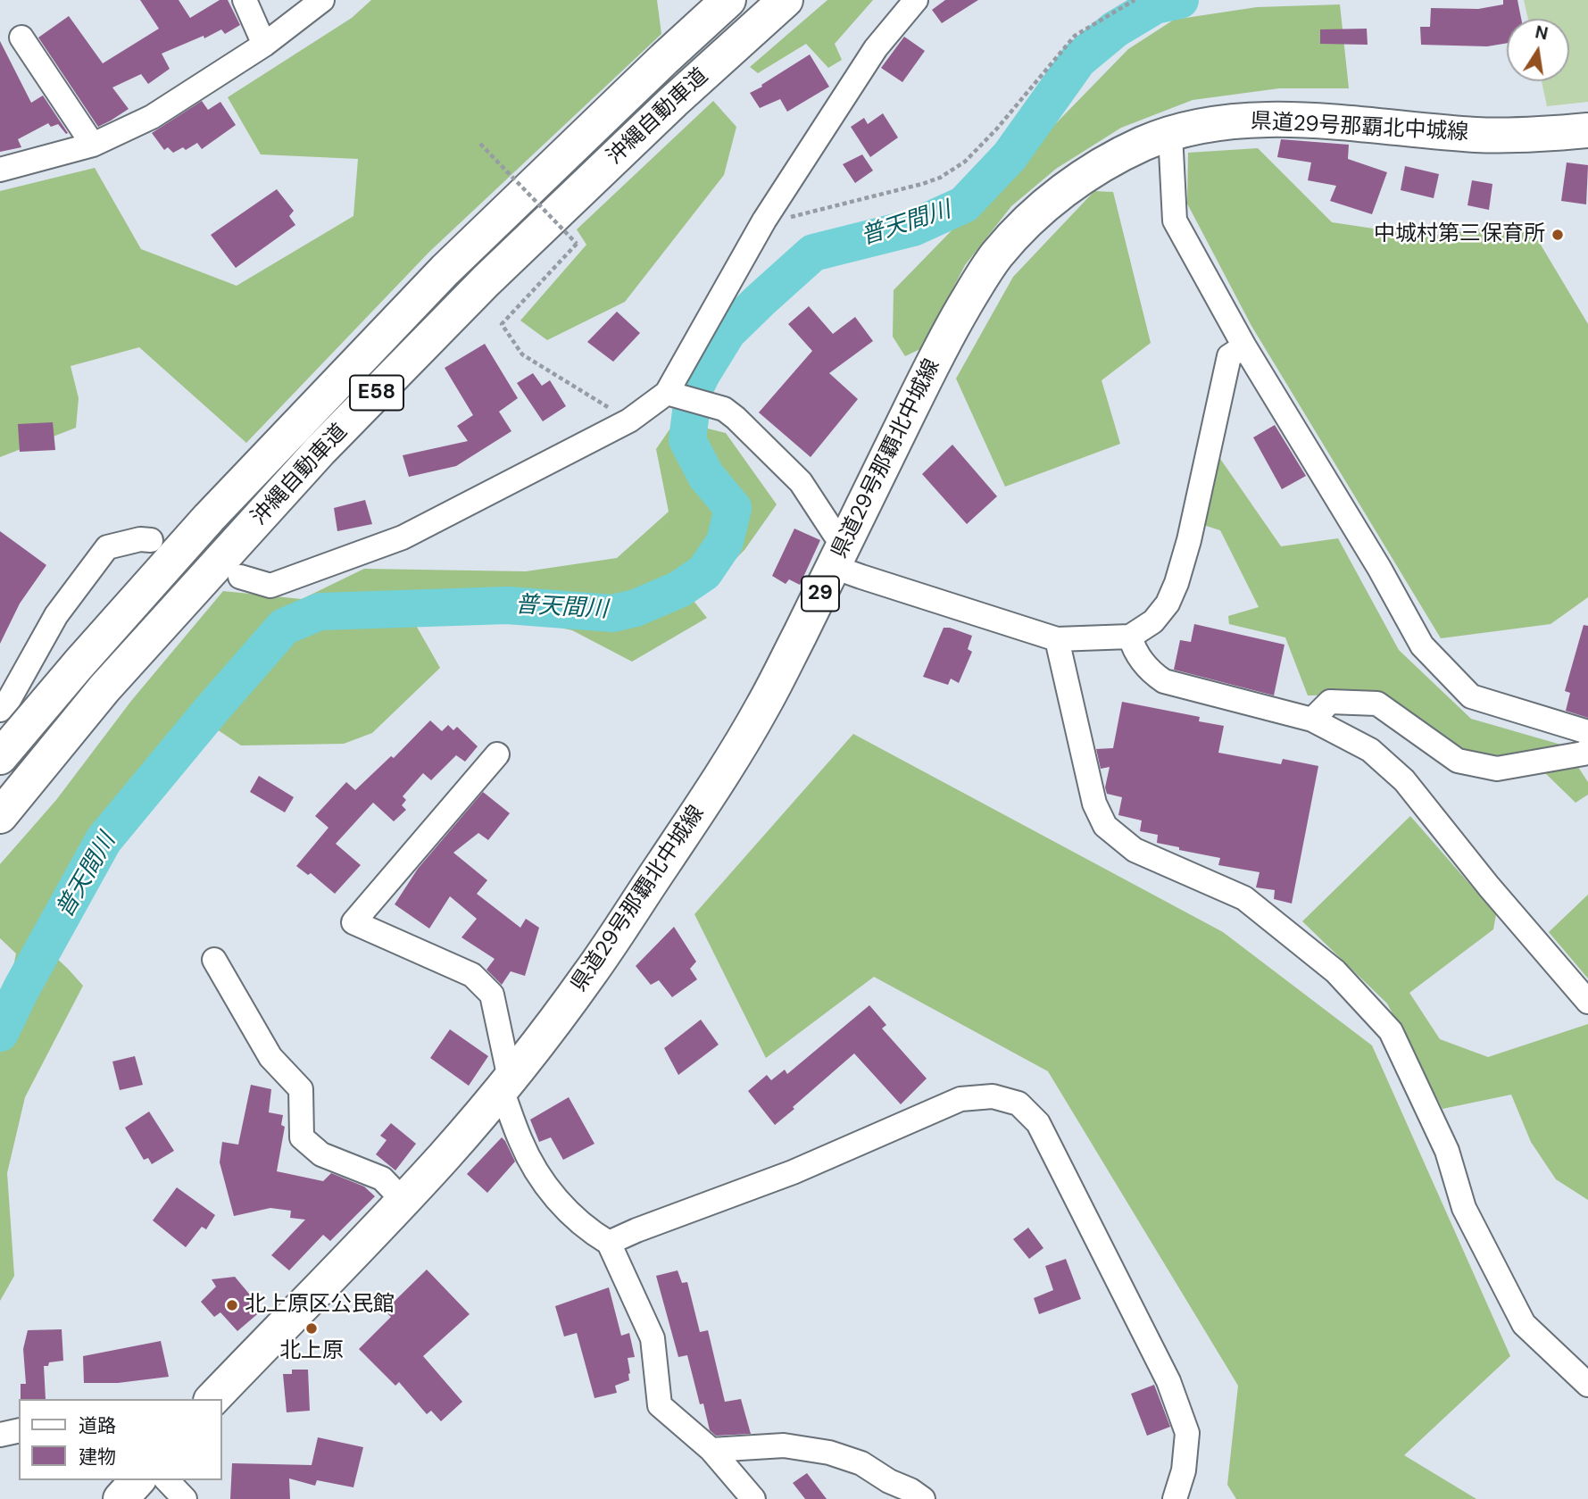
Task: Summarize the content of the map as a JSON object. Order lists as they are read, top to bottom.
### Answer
{
  "streets": {
    "main road": [
      "沖縄自動車道",
      "県道29号那覇北中城線",
      "E58",
      "29"
    ]
  },
  "water": ["普天間川"],
  "places": ["中城村第三保育所", "北上原区公民館", "北上原"],
  "legend": ["道路", "建物"],
  "north": "top"
}
